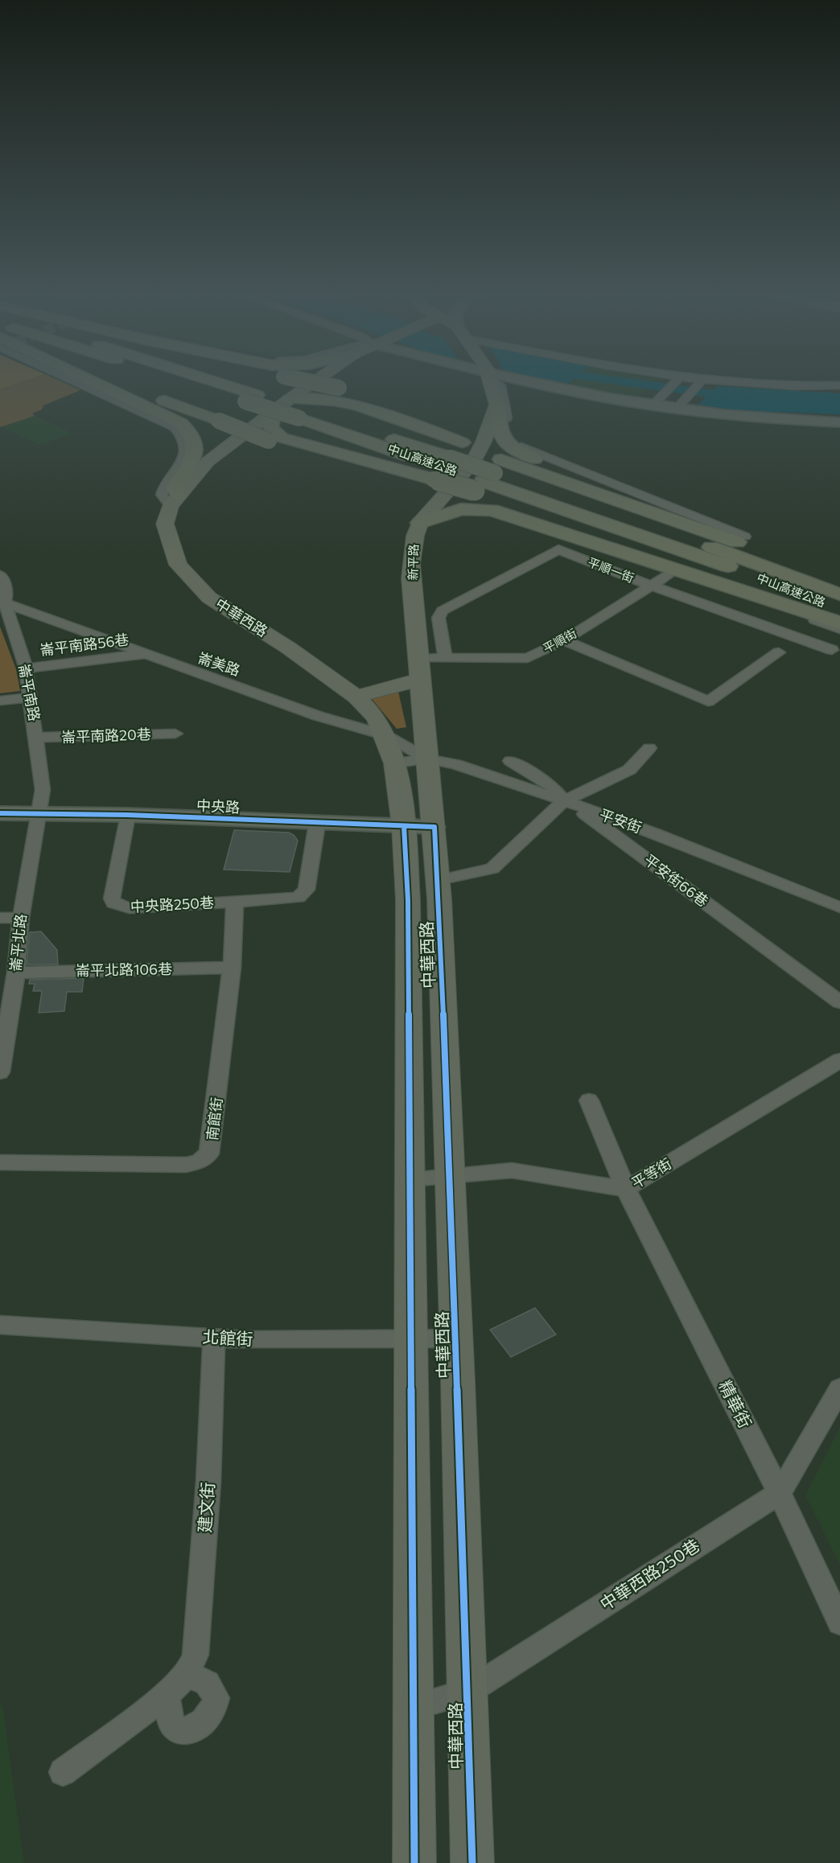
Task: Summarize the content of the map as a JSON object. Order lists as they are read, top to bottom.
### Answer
{
  "streets": {
    "highway": ["中山高速公路"],
    "main road": ["新平路", "中華西路"],
    "street": [
      "平順一街",
      "平順街",
      "崙平南路56巷",
      "崙美路",
      "崙平南路",
      "崙平南路20巷",
      "中央路",
      "平安街",
      "平安街66巷",
      "中央路250巷",
      "崙平北路",
      "崙平北路106巷",
      "南館街",
      "平等街",
      "北館街",
      "精華街",
      "建文街",
      "中華西路250巷"
    ]
  },
  "crossings": [
    ["新平路", "中華西路"],
    ["新平路", "崙美路"],
    ["新平路", "中央路"],
    ["新平路", "平安街"],
    ["平順一街", "平順街"],
    ["中華西路", "崙美路"],
    ["中華西路", "中央路"],
    ["中華西路", "平安街"],
    ["中華西路", "平等街"],
    ["中華西路", "北館街"],
    ["中華西路", "中華西路250巷"],
    ["崙平南路56巷", "崙美路"],
    ["崙平南路56巷", "崙平南路"],
    ["崙美路", "崙平南路"],
    ["崙美路", "平安街"],
    ["崙平南路", "崙平南路20巷"],
    ["崙平南路", "中央路"],
    ["崙平南路", "崙平北路"],
    ["中央路", "中央路250巷"],
    ["中央路", "崙平北路"],
    ["平安街", "平安街66巷"],
    ["中央路250巷", "南館街"],
    ["崙平北路", "崙平北路106巷"],
    ["崙平北路106巷", "南館街"],
    ["平等街", "精華街"],
    ["北館街", "建文街"],
    ["精華街", "中華西路250巷"]
  ]
}
